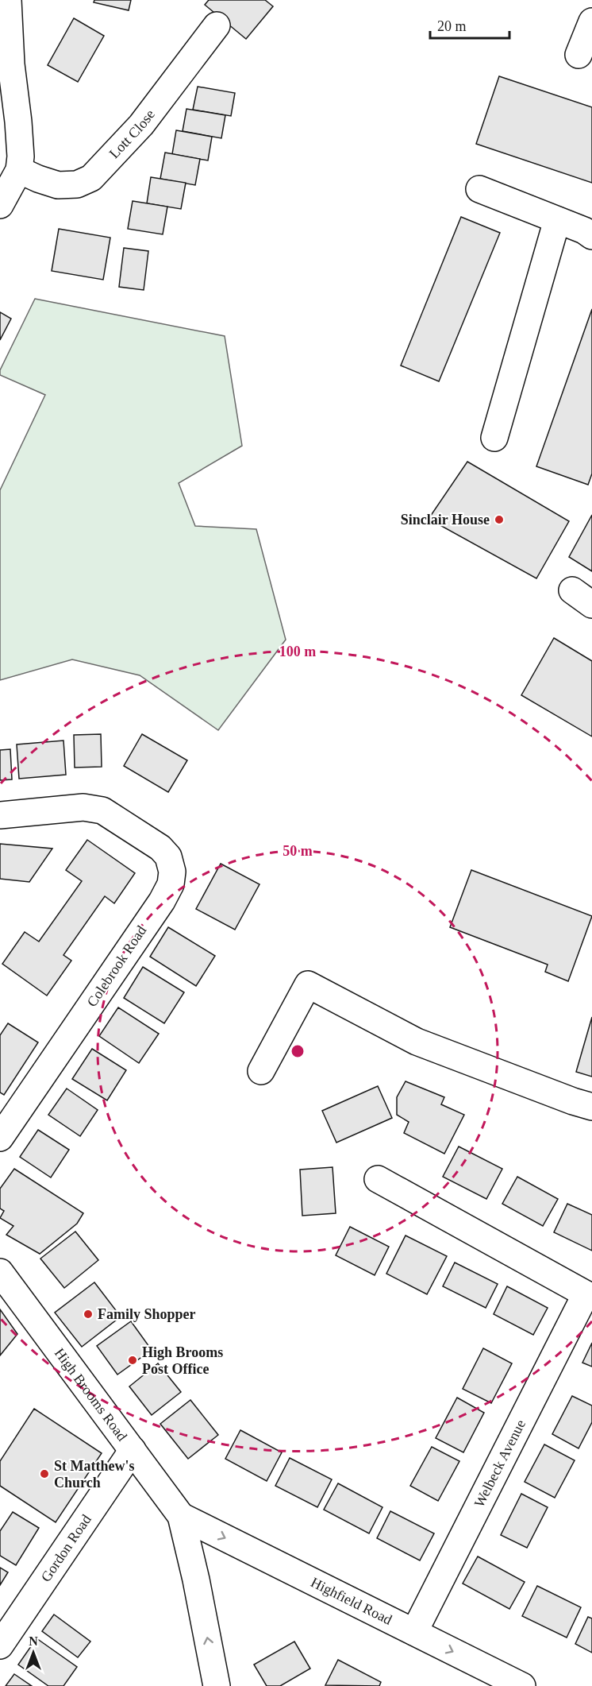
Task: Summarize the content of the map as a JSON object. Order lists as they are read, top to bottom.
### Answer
{
  "streets": {
    "street": [
      "Lott Close",
      "Colebrook Road",
      "High Brooms Road",
      "Welbeck Avenue",
      "Gordon Road",
      "Highfield Road"
    ]
  },
  "crossings": [
    ["High Brooms Road", "Gordon Road"],
    ["High Brooms Road", "Highfield Road"],
    ["Welbeck Avenue", "Highfield Road"]
  ],
  "one_way": ["High Brooms Road", "Highfield Road"],
  "places": [
    "Sinclair House",
    "Family Shopper",
    "High Brooms Post Office",
    "St Matthew's Church"
  ],
  "scale_bar": "20 m",
  "north": "top",
  "rings": ["100 m", "50 m"]
}
